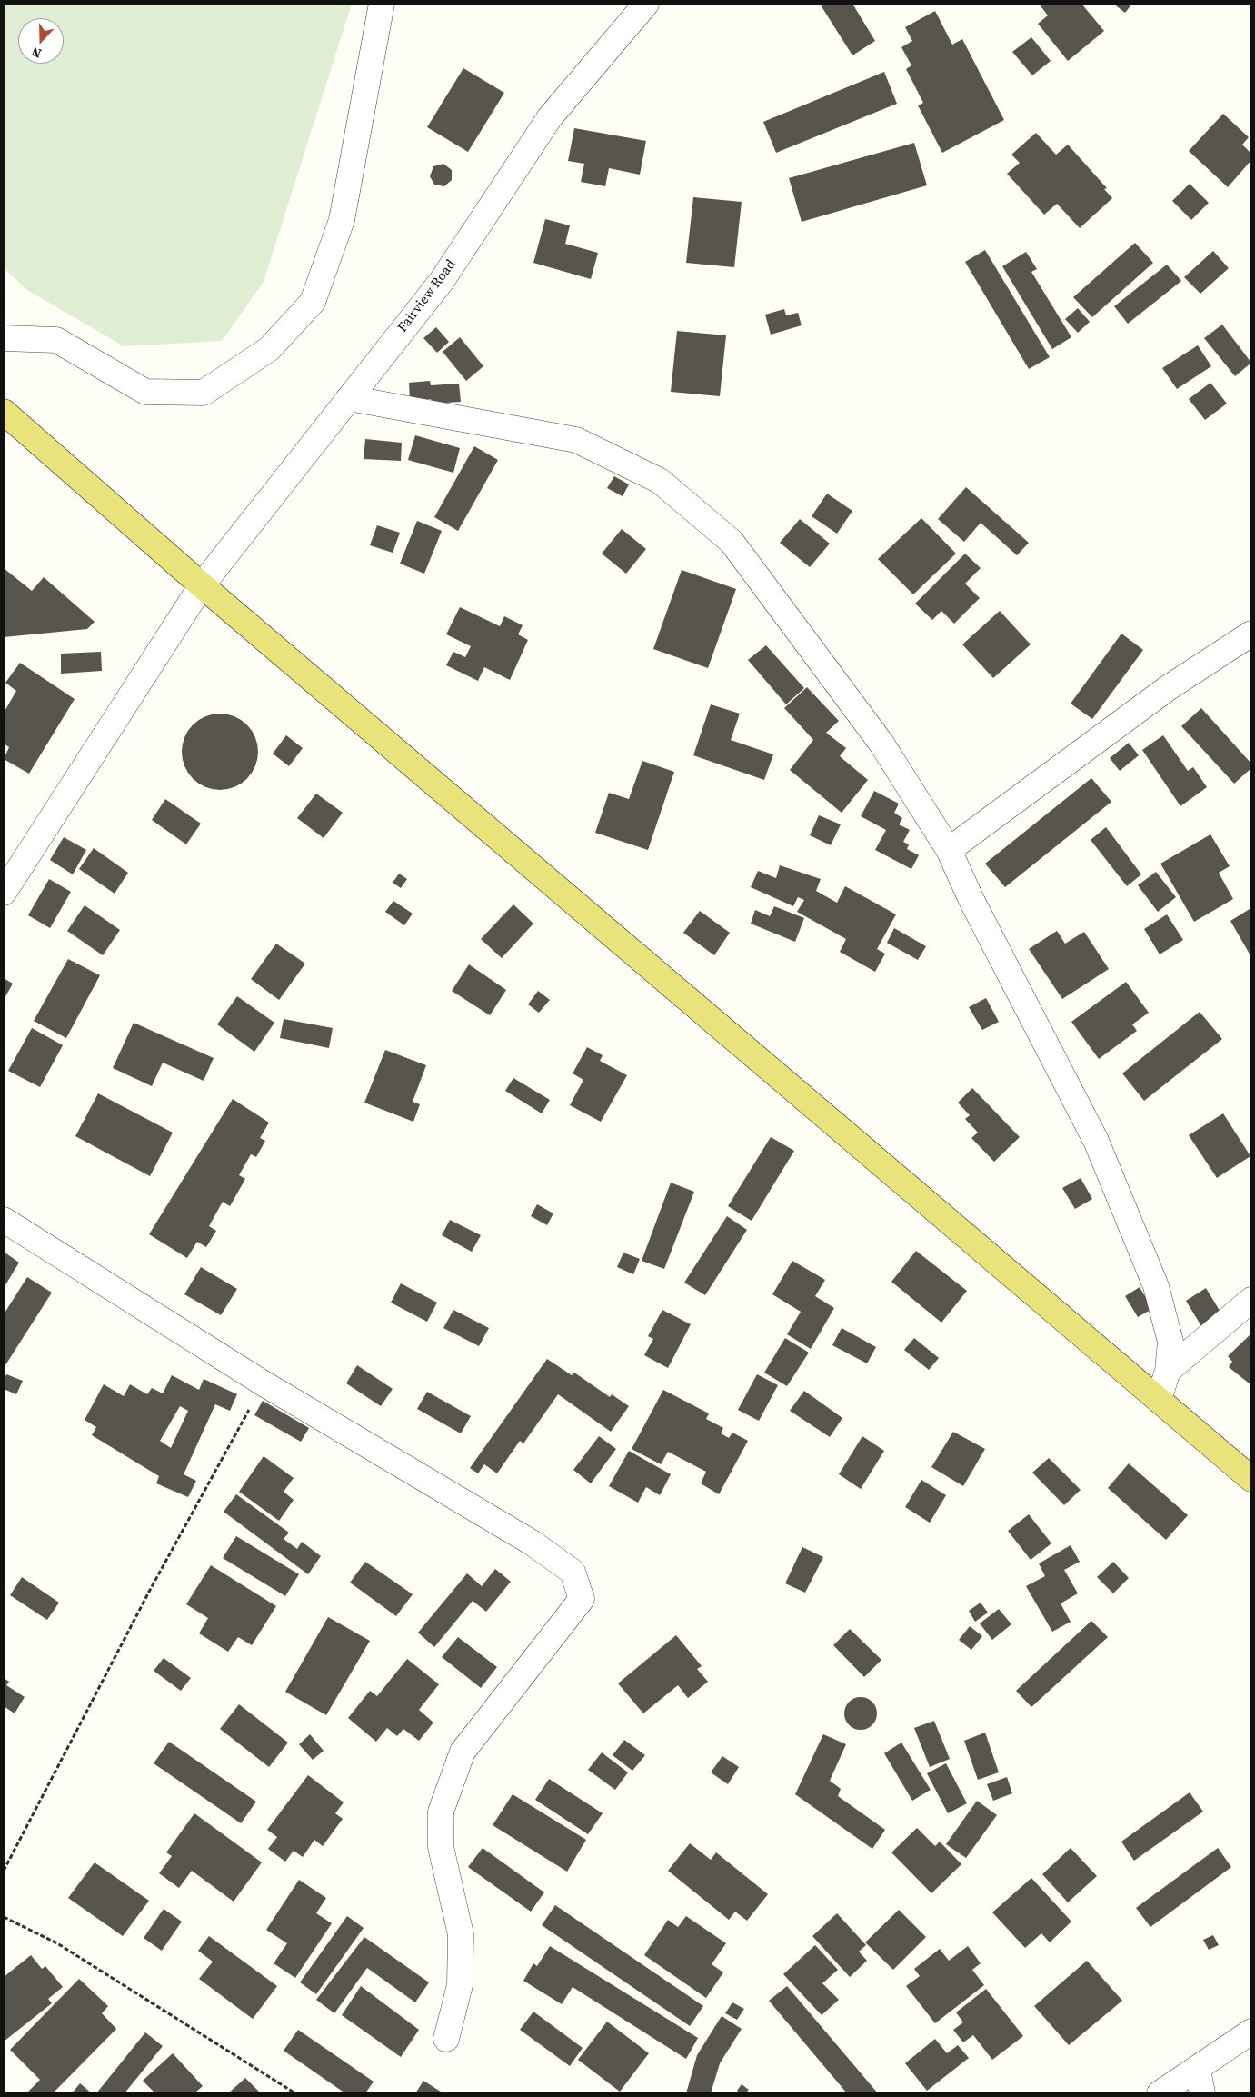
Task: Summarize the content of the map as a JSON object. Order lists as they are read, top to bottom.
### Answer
{
  "streets": {
    "street": ["Fairview Road"]
  },
  "north": "bottom"
}
